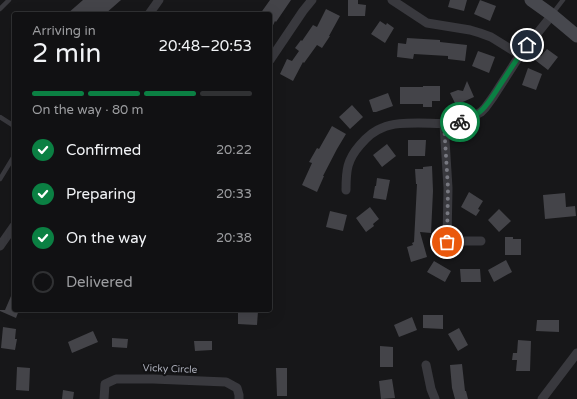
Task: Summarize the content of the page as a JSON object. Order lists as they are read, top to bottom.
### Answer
{
  "streets": {
    "street": ["Vicky Circle"]
  },
  "page": {
    "heading": ["2 min", "Arriving in", "20:48–20:53"],
    "bar": "On the way · 80 m",
    "list": [
      ["Confirmed", "20:22"],
      ["Preparing", "20:33"],
      ["On the way", "20:38"],
      "Delivered"
    ]
  }
}
